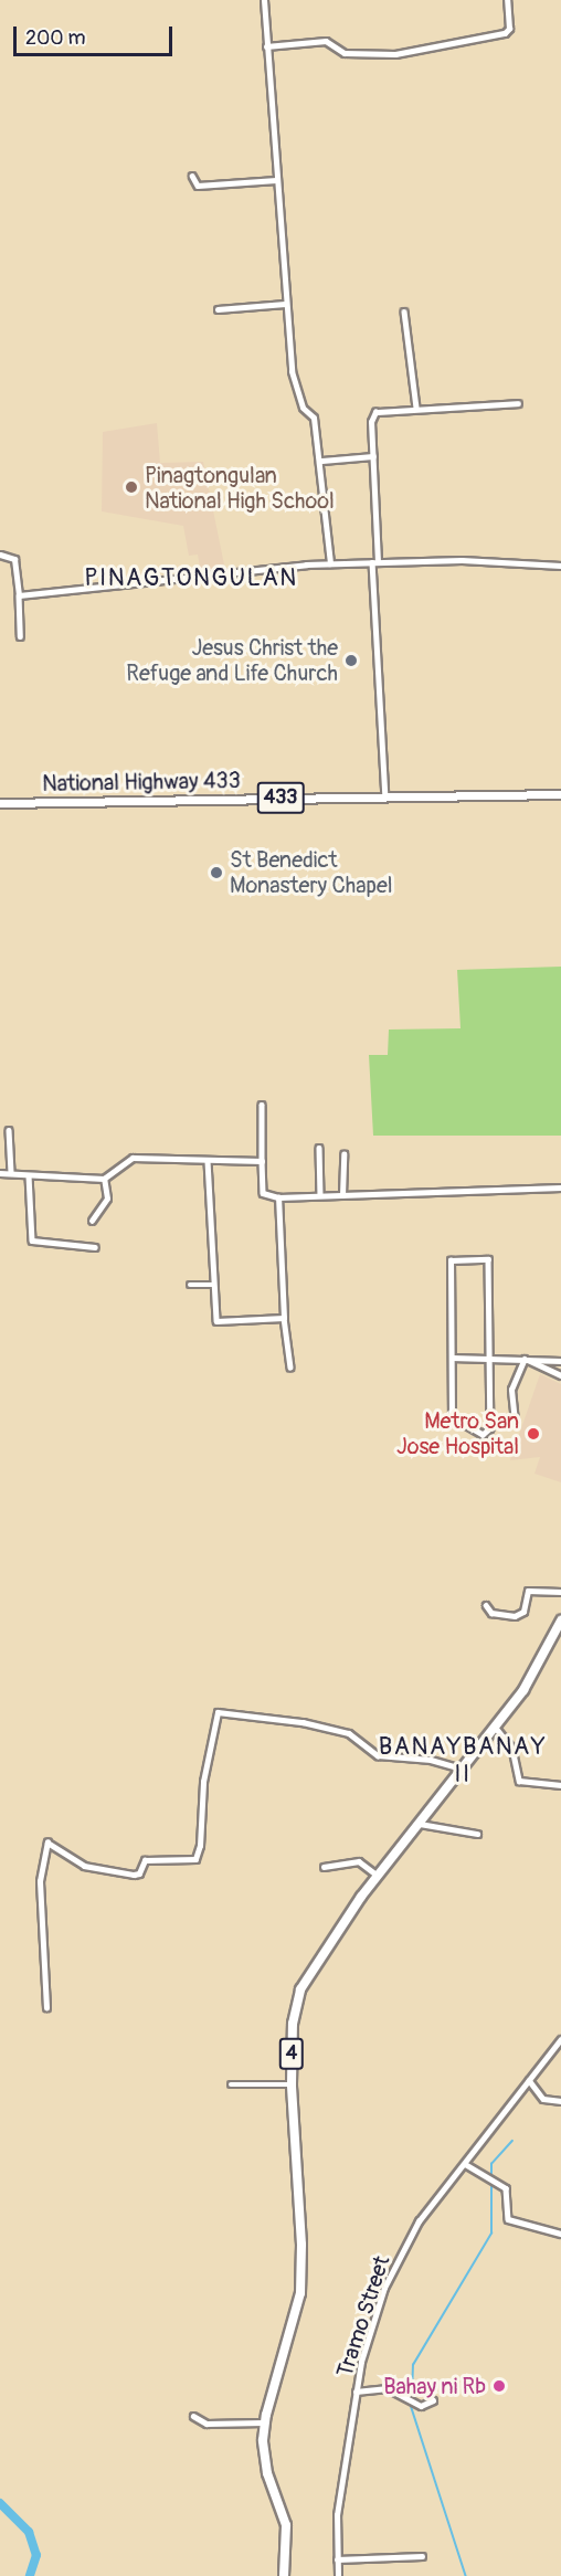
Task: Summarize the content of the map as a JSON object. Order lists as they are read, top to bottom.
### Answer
{
  "streets": {
    "highway": ["4"],
    "main road": ["National Highway 433", "433"],
    "street": ["Tramo Street"]
  },
  "districts": ["PINAGTONGULAN", "BANAYBANAY II"],
  "places": [
    "Pinagtongulan National High School",
    "Jesus Christ the Refuge and Life Church",
    "St Benedict Monastery Chapel",
    "Metro San Jose Hospital",
    "Bahay ni Rb"
  ],
  "scale_bar": "200 m"
}
